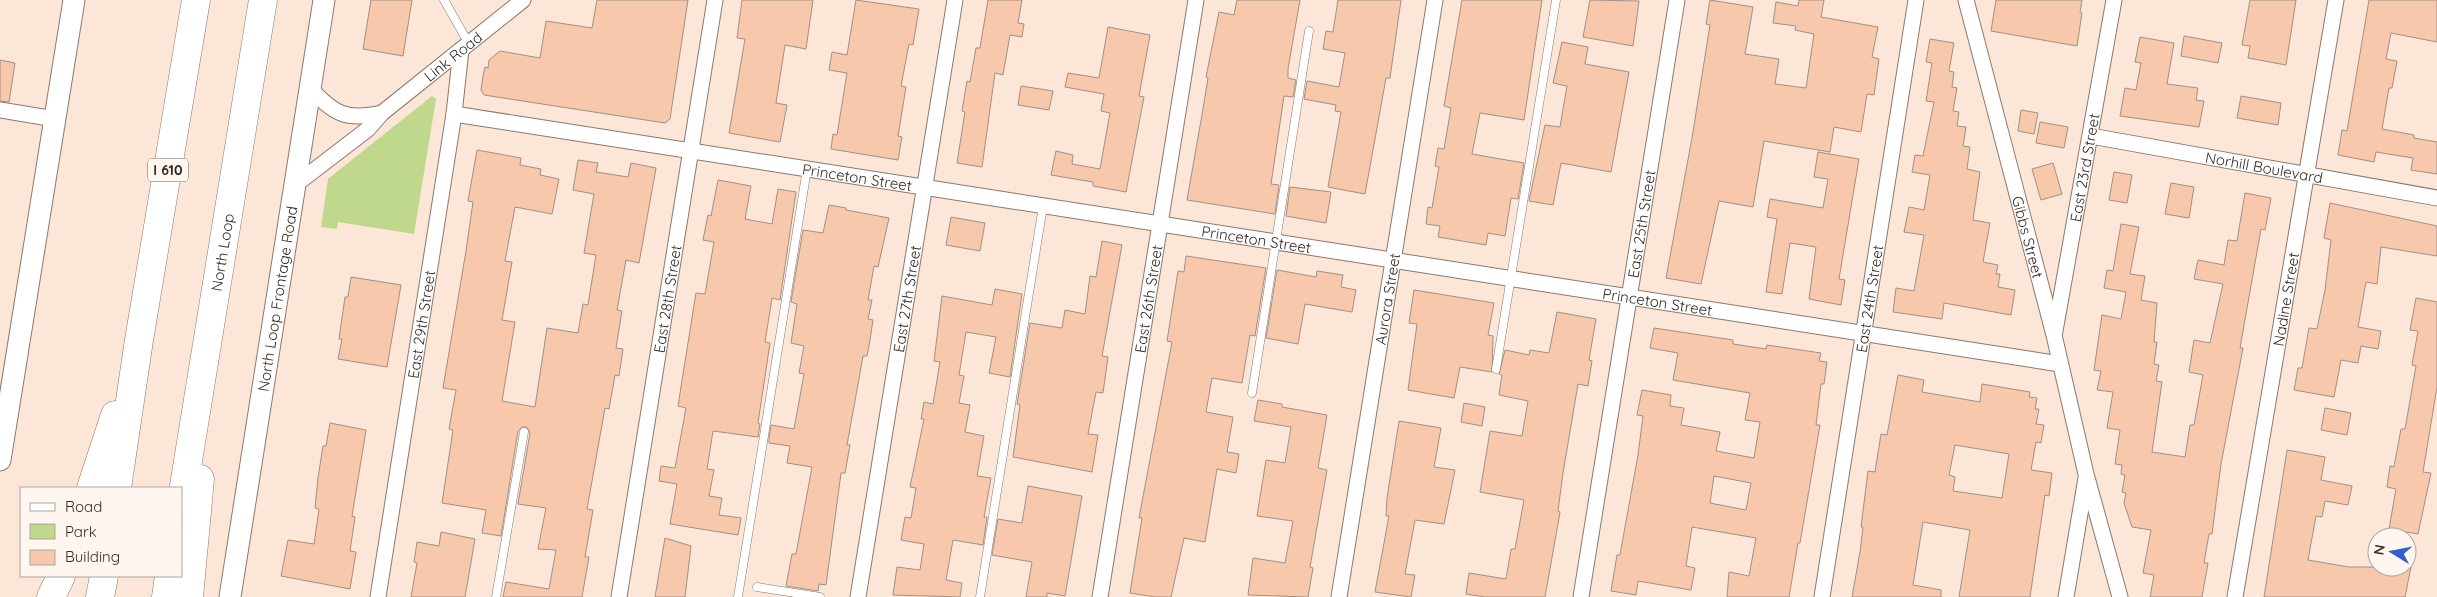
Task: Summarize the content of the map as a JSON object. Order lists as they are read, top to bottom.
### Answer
{
  "streets": {
    "highway": ["I 610", "North Loop"],
    "main road": ["North Loop Frontage Road"],
    "street": [
      "Link Road",
      "East 23rd Street",
      "Norhill Boulevard",
      "Princeton Street",
      "East 25th Street",
      "Gibbs Street",
      "East 28th Street",
      "Nadine Street",
      "East 27th Street",
      "East 26th Street",
      "Aurora Street",
      "East 24th Street",
      "East 29th Street"
    ]
  },
  "crossings": [
    ["Link Road", "North Loop Frontage Road"],
    ["Link Road", "East 29th Street"],
    ["East 23rd Street", "Norhill Boulevard"],
    ["East 23rd Street", "Gibbs Street"],
    ["Norhill Boulevard", "Nadine Street"],
    ["Princeton Street", "East 25th Street"],
    ["Princeton Street", "Gibbs Street"],
    ["Princeton Street", "East 28th Street"],
    ["Princeton Street", "East 27th Street"],
    ["Princeton Street", "East 26th Street"],
    ["Princeton Street", "Aurora Street"],
    ["Princeton Street", "East 24th Street"],
    ["Princeton Street", "East 29th Street"]
  ],
  "legend": ["Road", "Park", "Building"],
  "north": "left"
}
